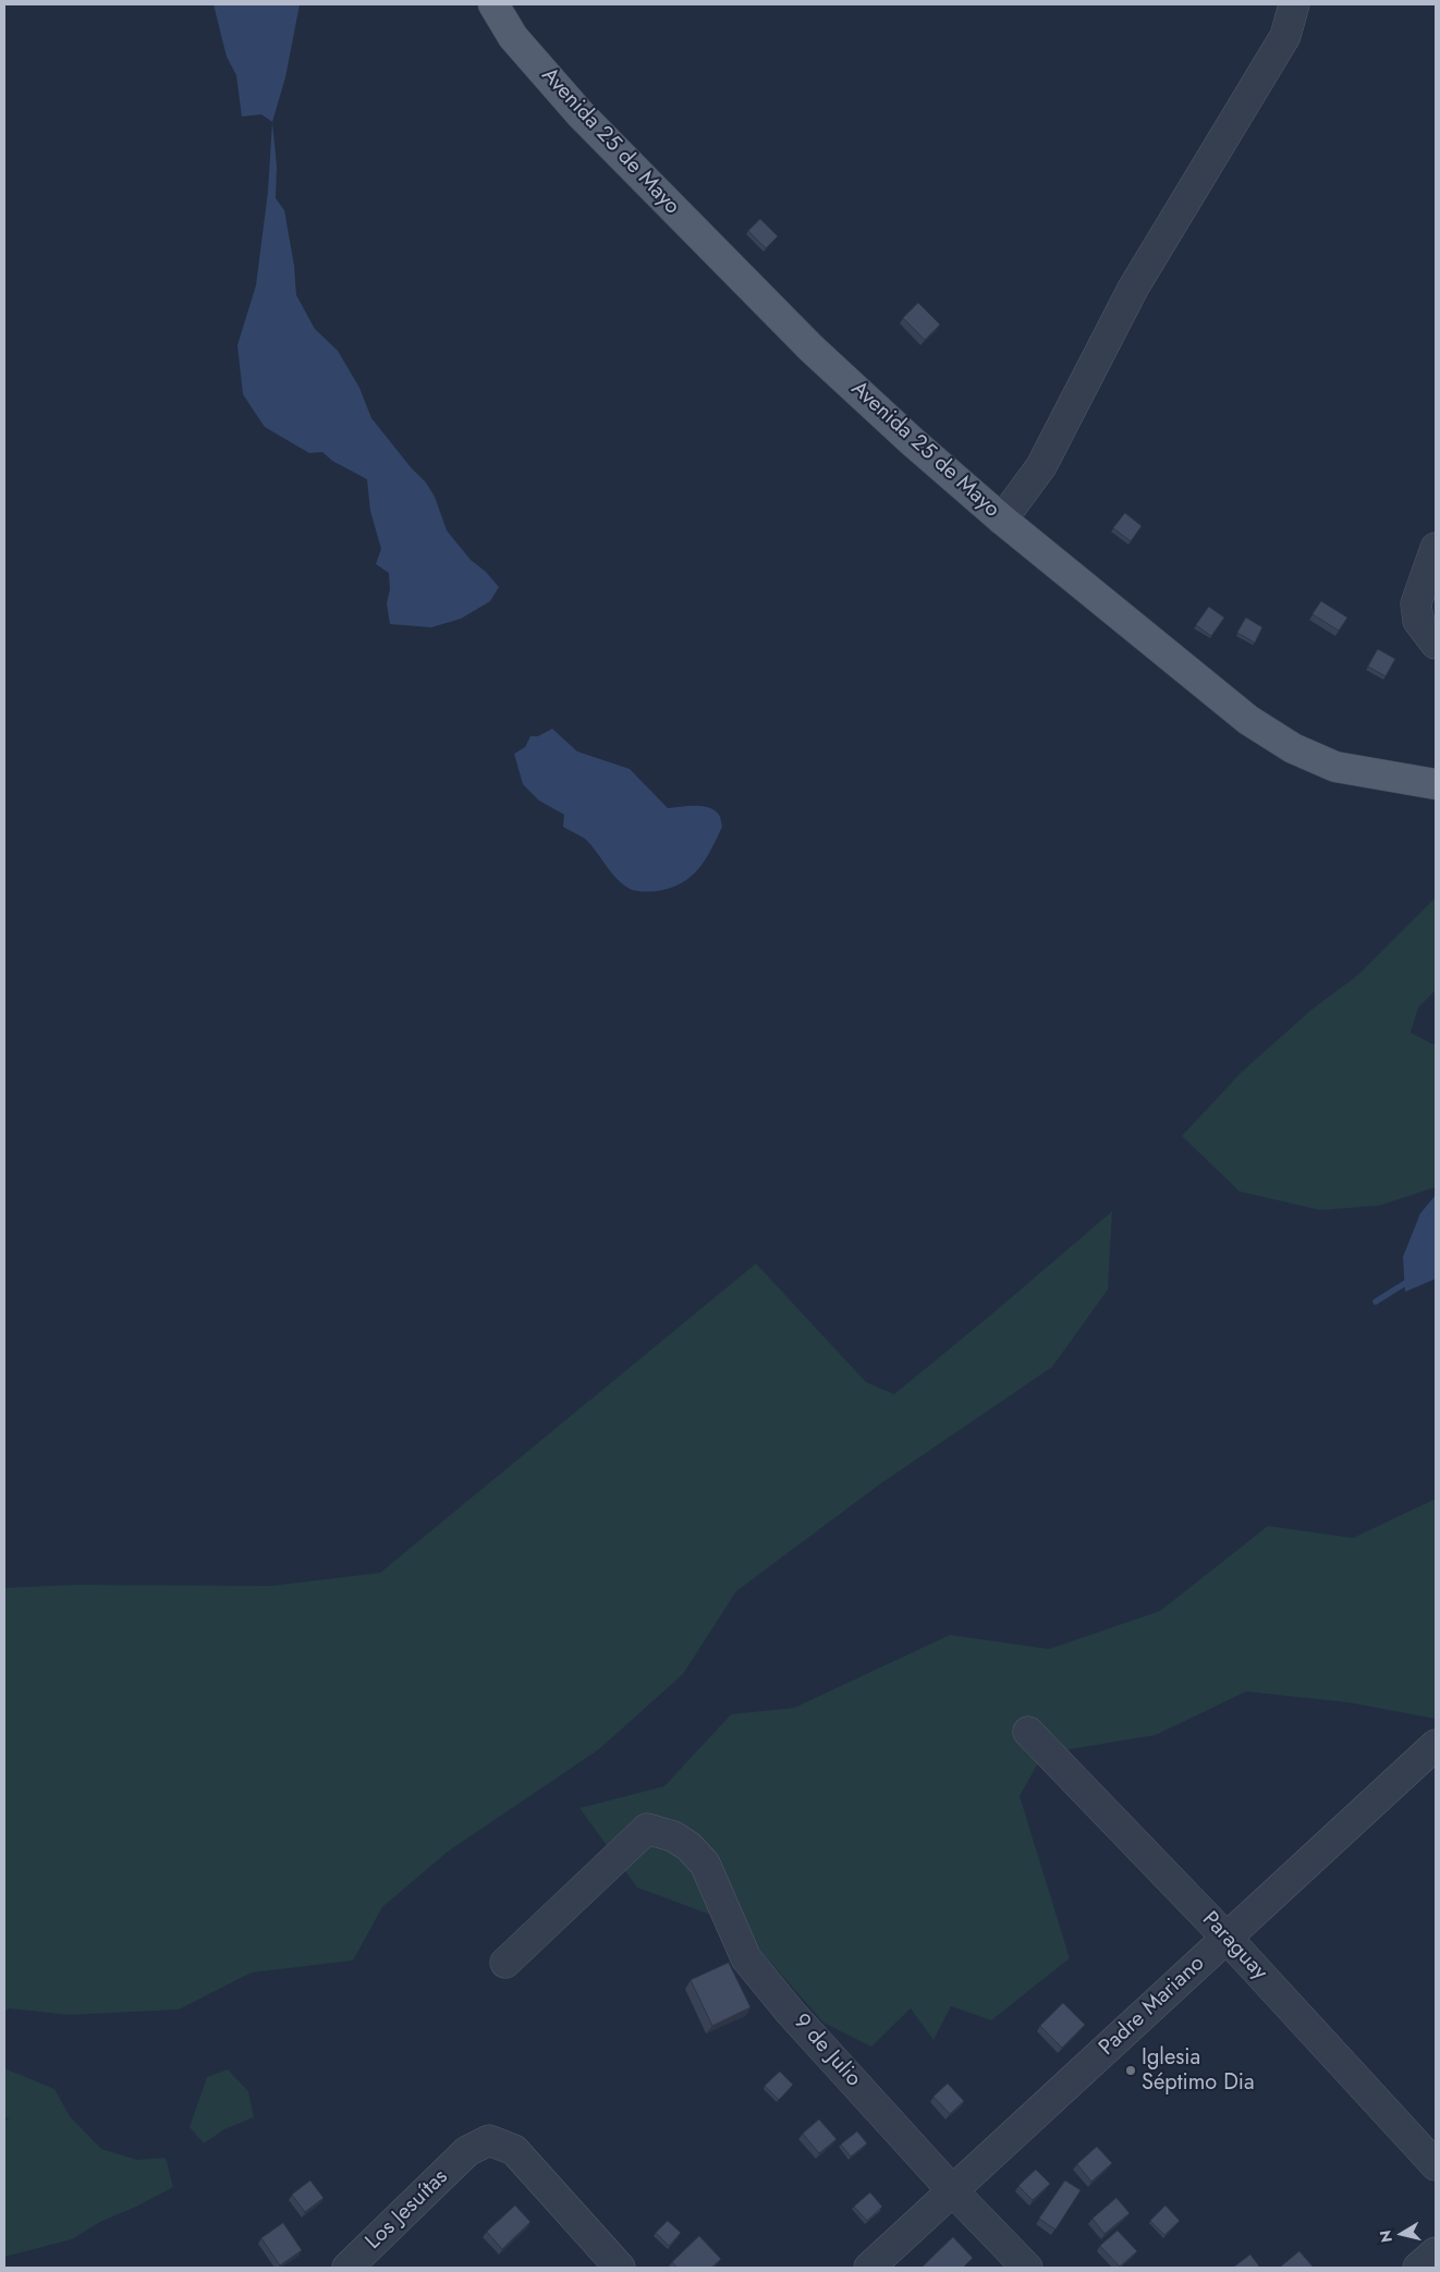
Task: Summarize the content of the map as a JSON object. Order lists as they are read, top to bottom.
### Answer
{
  "streets": {
    "main road": ["Avenida 25 de Mayo"],
    "street": [
      "Paraguay",
      "Padre Mariano",
      "9 de Julio",
      "Los Jesuítas"
    ]
  },
  "crossings": [
    ["Paraguay", "Padre Mariano"],
    ["Padre Mariano", "9 de Julio"]
  ],
  "places": ["Iglesia Séptimo Dia"],
  "north": "left"
}
